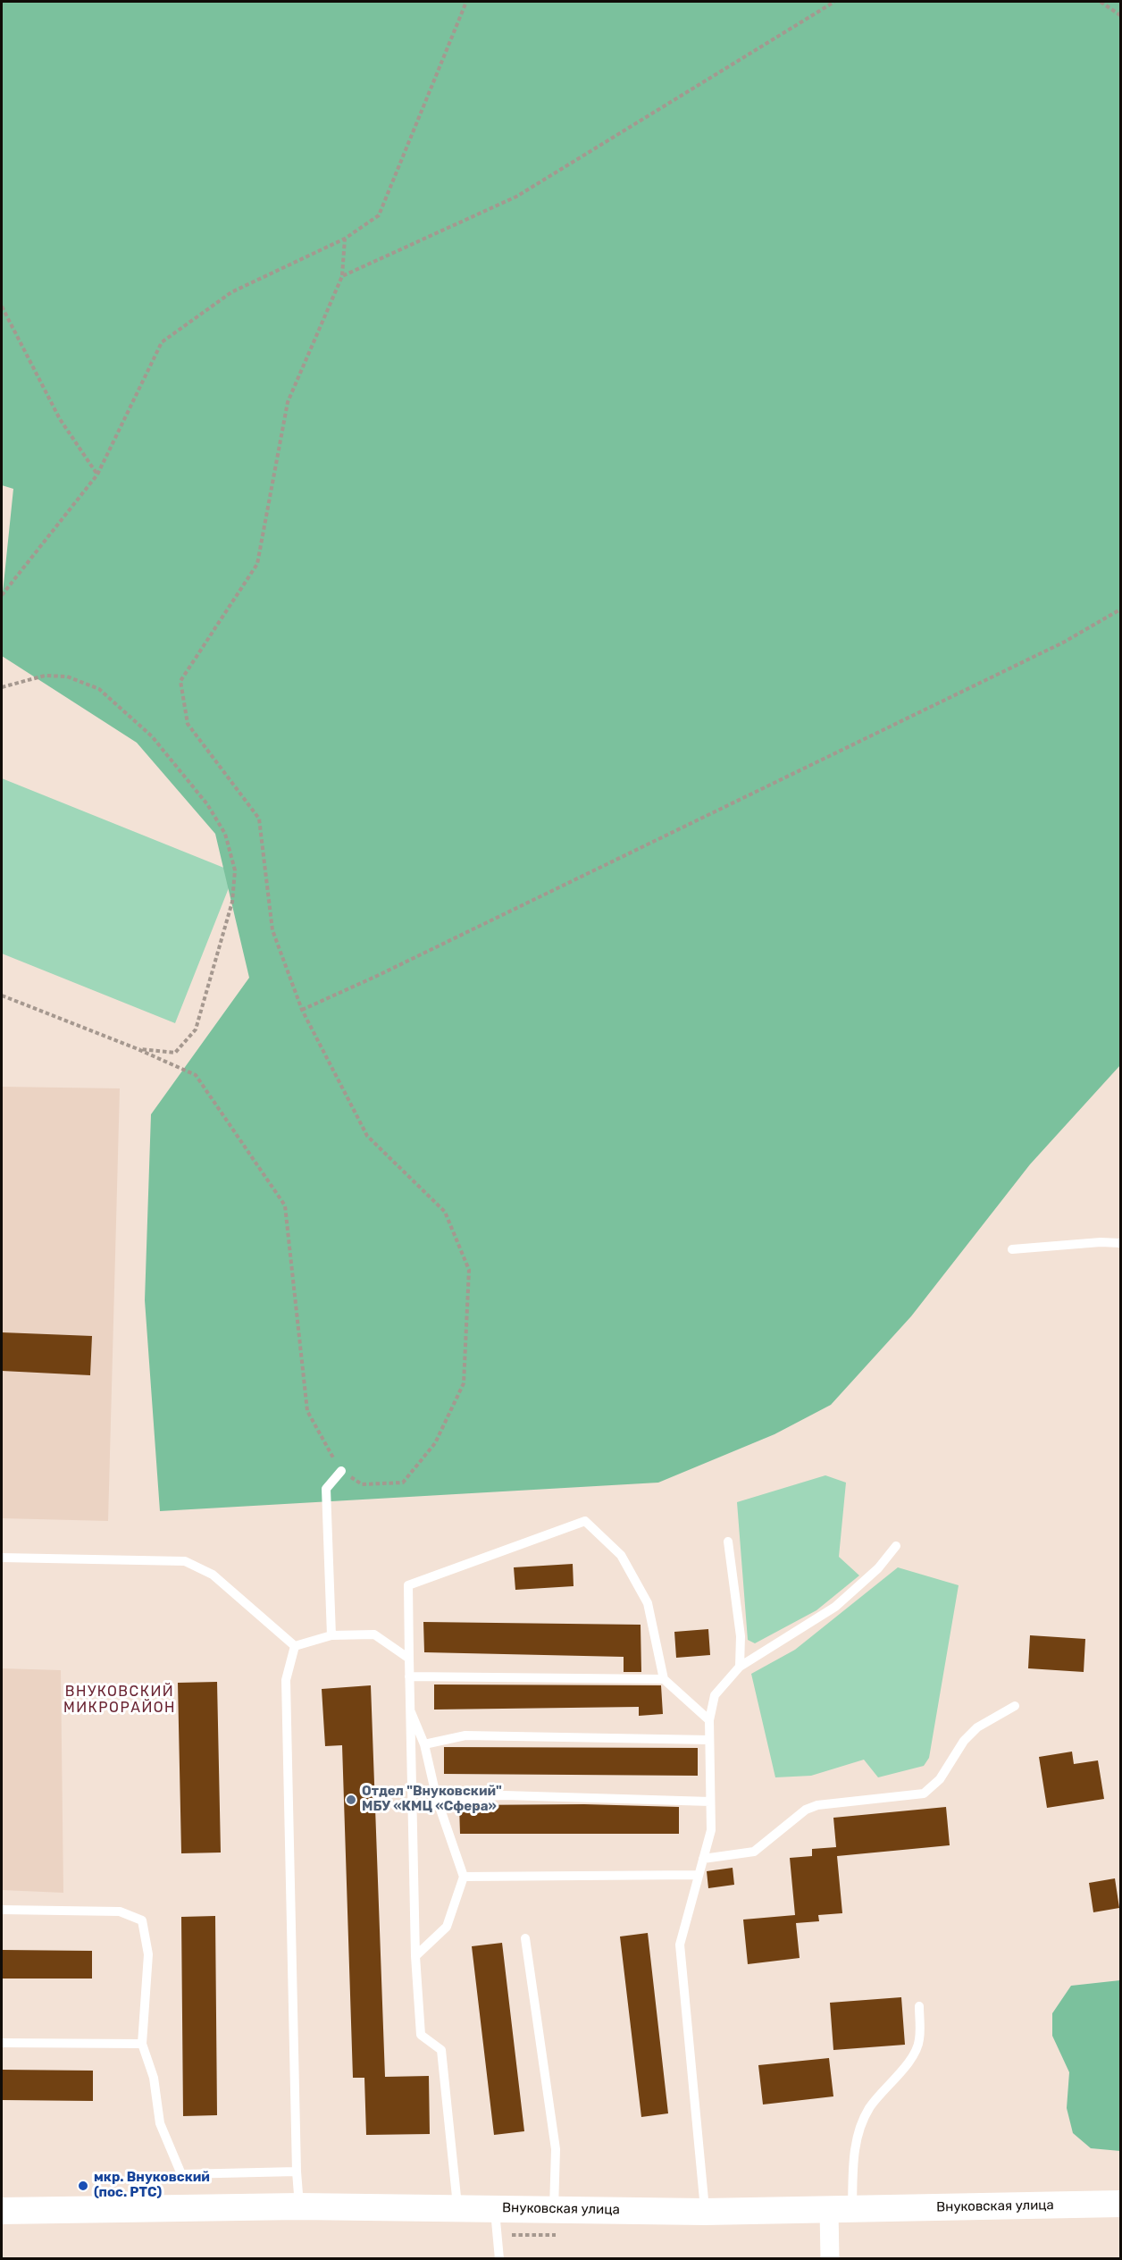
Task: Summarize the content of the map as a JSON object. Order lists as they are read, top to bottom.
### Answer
{
  "streets": {
    "main road": ["Внуковская улица"]
  },
  "districts": ["ВНУКОВСКИЙ МИКРОРАЙОН"],
  "places": ["Отдел \"Внуковский\" МБУ «КМЦ «Сфера»", "мкр. Внуковский (пос. РТС)"]
}
